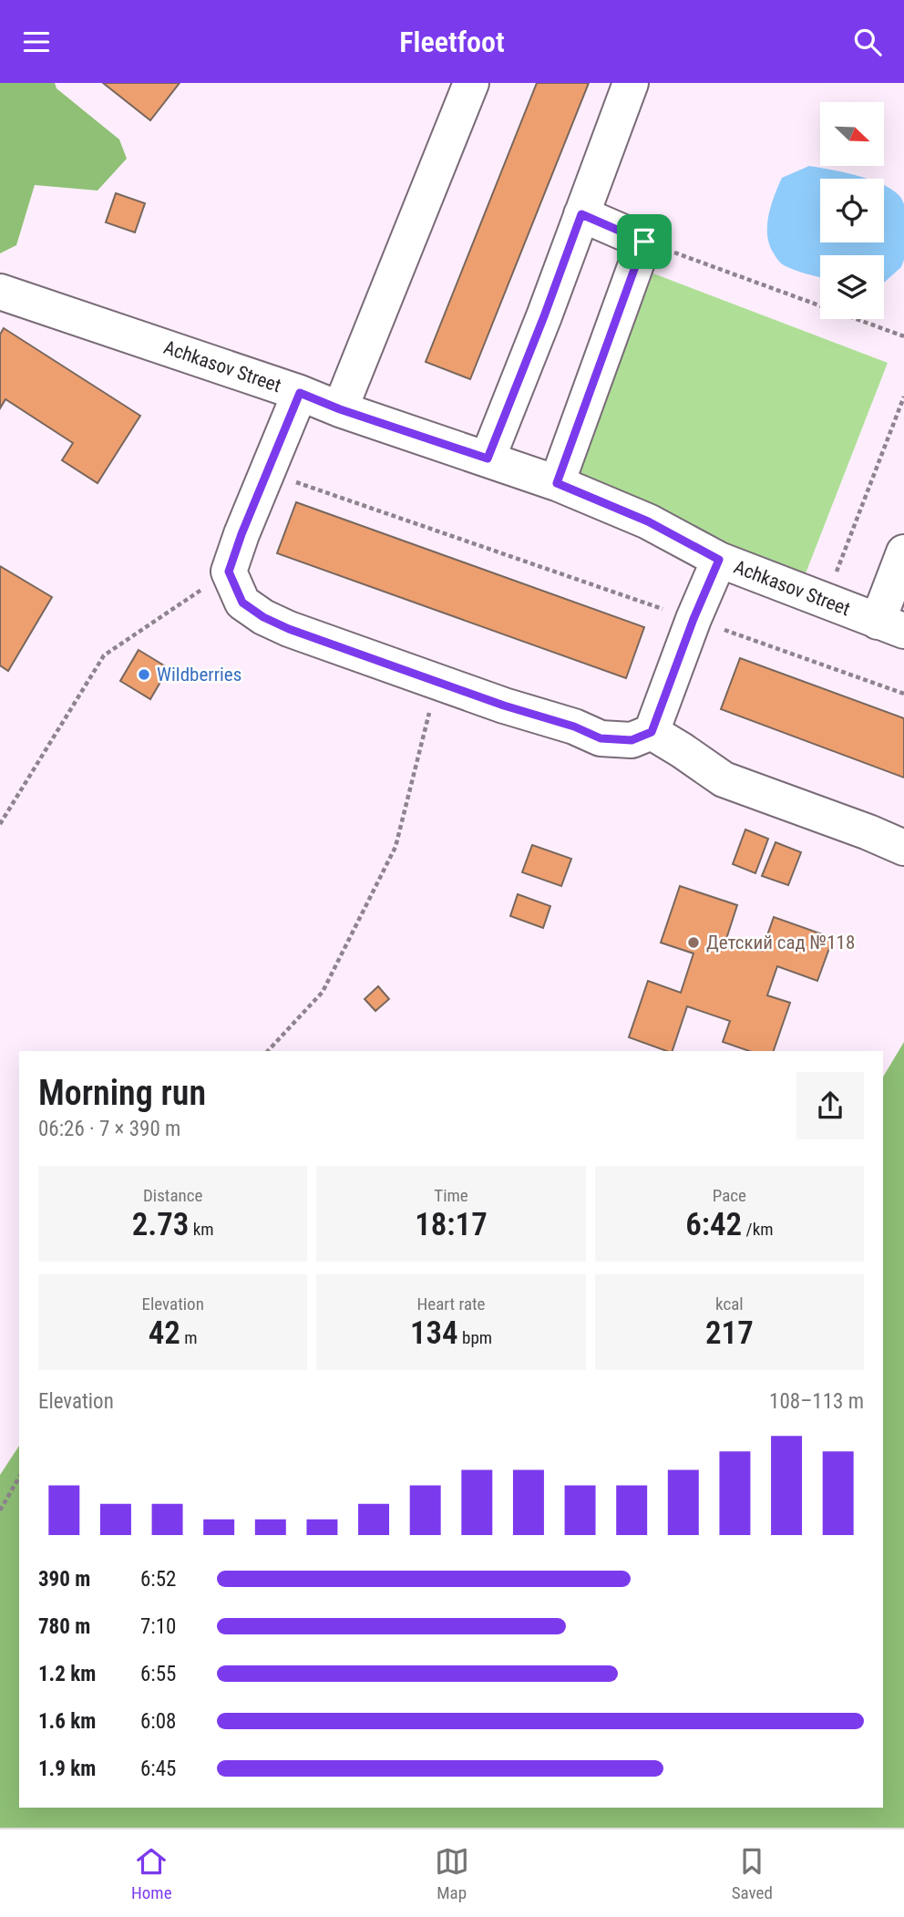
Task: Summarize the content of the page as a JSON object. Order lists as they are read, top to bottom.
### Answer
{
  "streets": {
    "street": ["Achkasov Street"]
  },
  "places": ["Wildberries", "Детский сад №118"],
  "north": "bottom right",
  "page": {
    "header": "Fleetfoot",
    "heading": ["Morning run", "06:26 · 7 × 390 m"],
    "stats": [
      ["Distance", "2.73 km"],
      ["Time", "18:17"],
      ["Pace", "6:42 /km"],
      ["Elevation", "42 m"],
      ["Heart rate", "134 bpm"],
      ["kcal", "217"]
    ],
    "chart": ["Elevation", "108–113 m"],
    "list": [
      {
        "name": "390 m",
        "note": "6:52"
      },
      {
        "name": "780 m",
        "note": "7:10"
      },
      {
        "name": "1.2 km",
        "note": "6:55"
      },
      {
        "name": "1.6 km",
        "note": "6:08"
      },
      {
        "name": "1.9 km",
        "note": "6:45"
      }
    ],
    "tabs": ["Home", "Map", "Saved"]
  }
}
